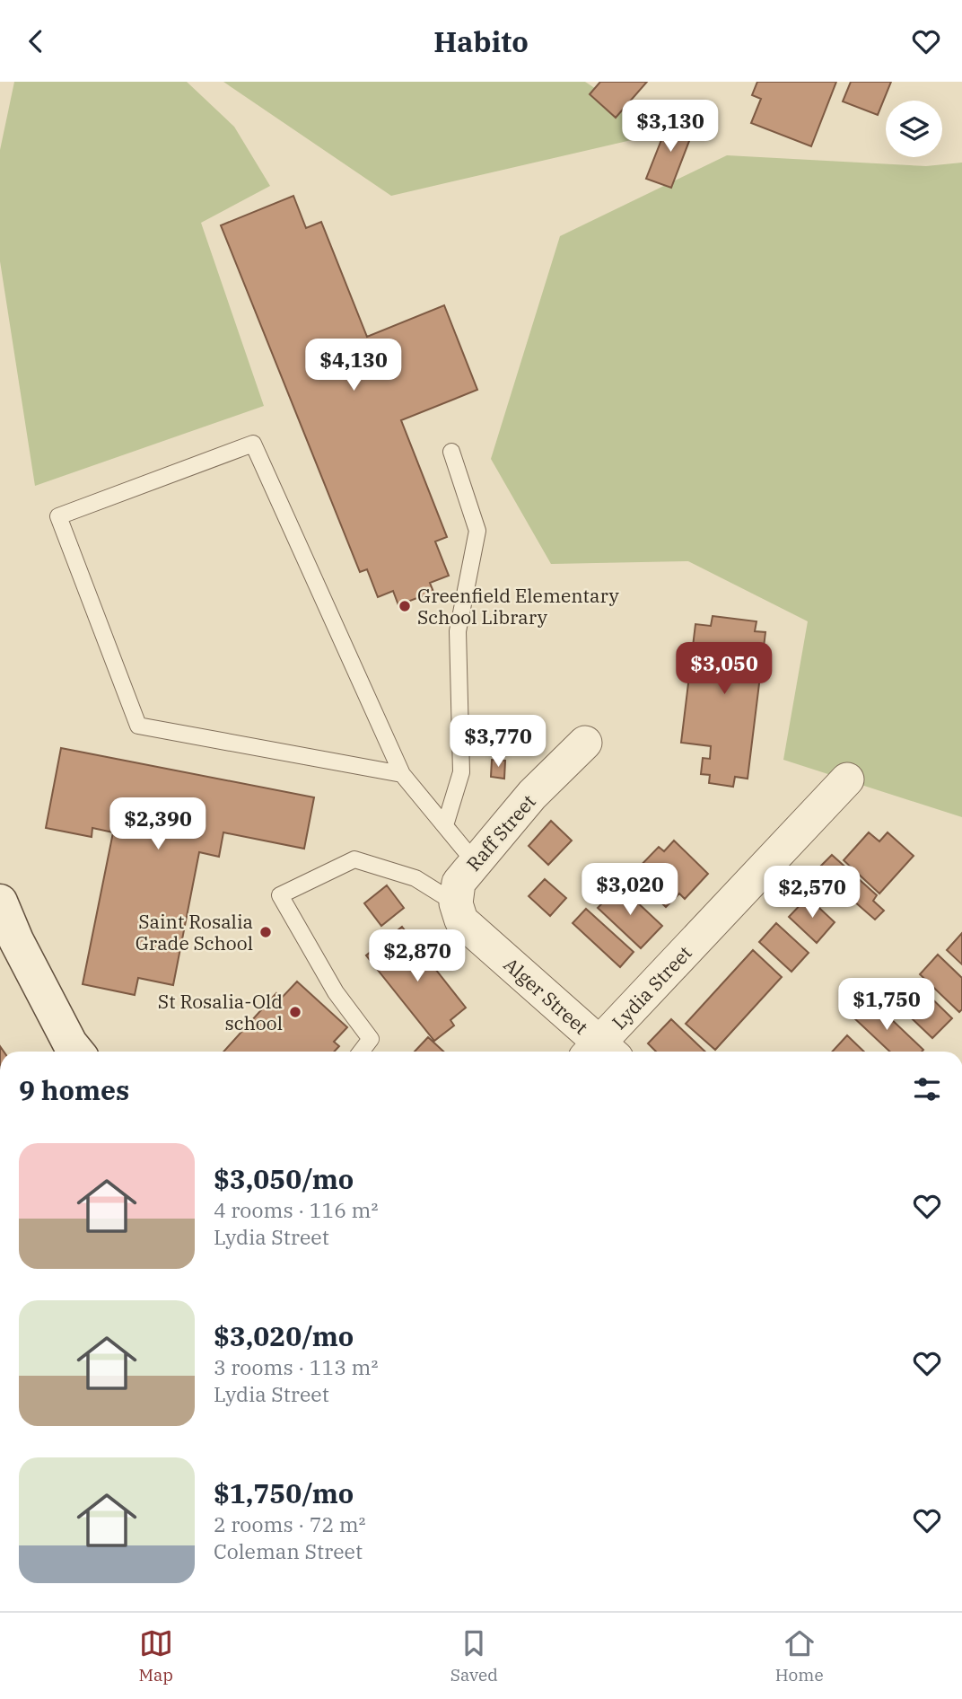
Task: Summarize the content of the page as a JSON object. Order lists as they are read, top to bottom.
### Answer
{
  "streets": {
    "street": ["Raff Street", "Lydia Street", "Alger Street"]
  },
  "crossings": [
    ["Raff Street", "Alger Street"]
  ],
  "places": ["Greenfield Elementary School Library", "Saint Rosalia Grade School", "St Rosalia-Old school"],
  "page": {
    "header": "Habito",
    "price": [
      "$3,130",
      "$4,130",
      "$3,050",
      "$3,770",
      "$2,390",
      "$3,020",
      "$2,570",
      "$2,870",
      "$1,750"
    ],
    "heading": "9 homes",
    "list": [
      {
        "name": "$3,050/mo",
        "note": "4 rooms · 116 m² · Lydia Street"
      },
      {
        "name": "$3,020/mo",
        "note": "3 rooms · 113 m² · Lydia Street"
      },
      {
        "name": "$1,750/mo",
        "note": "2 rooms · 72 m² · Coleman Street"
      }
    ],
    "tabs": ["Map", "Saved", "Home"]
  }
}
